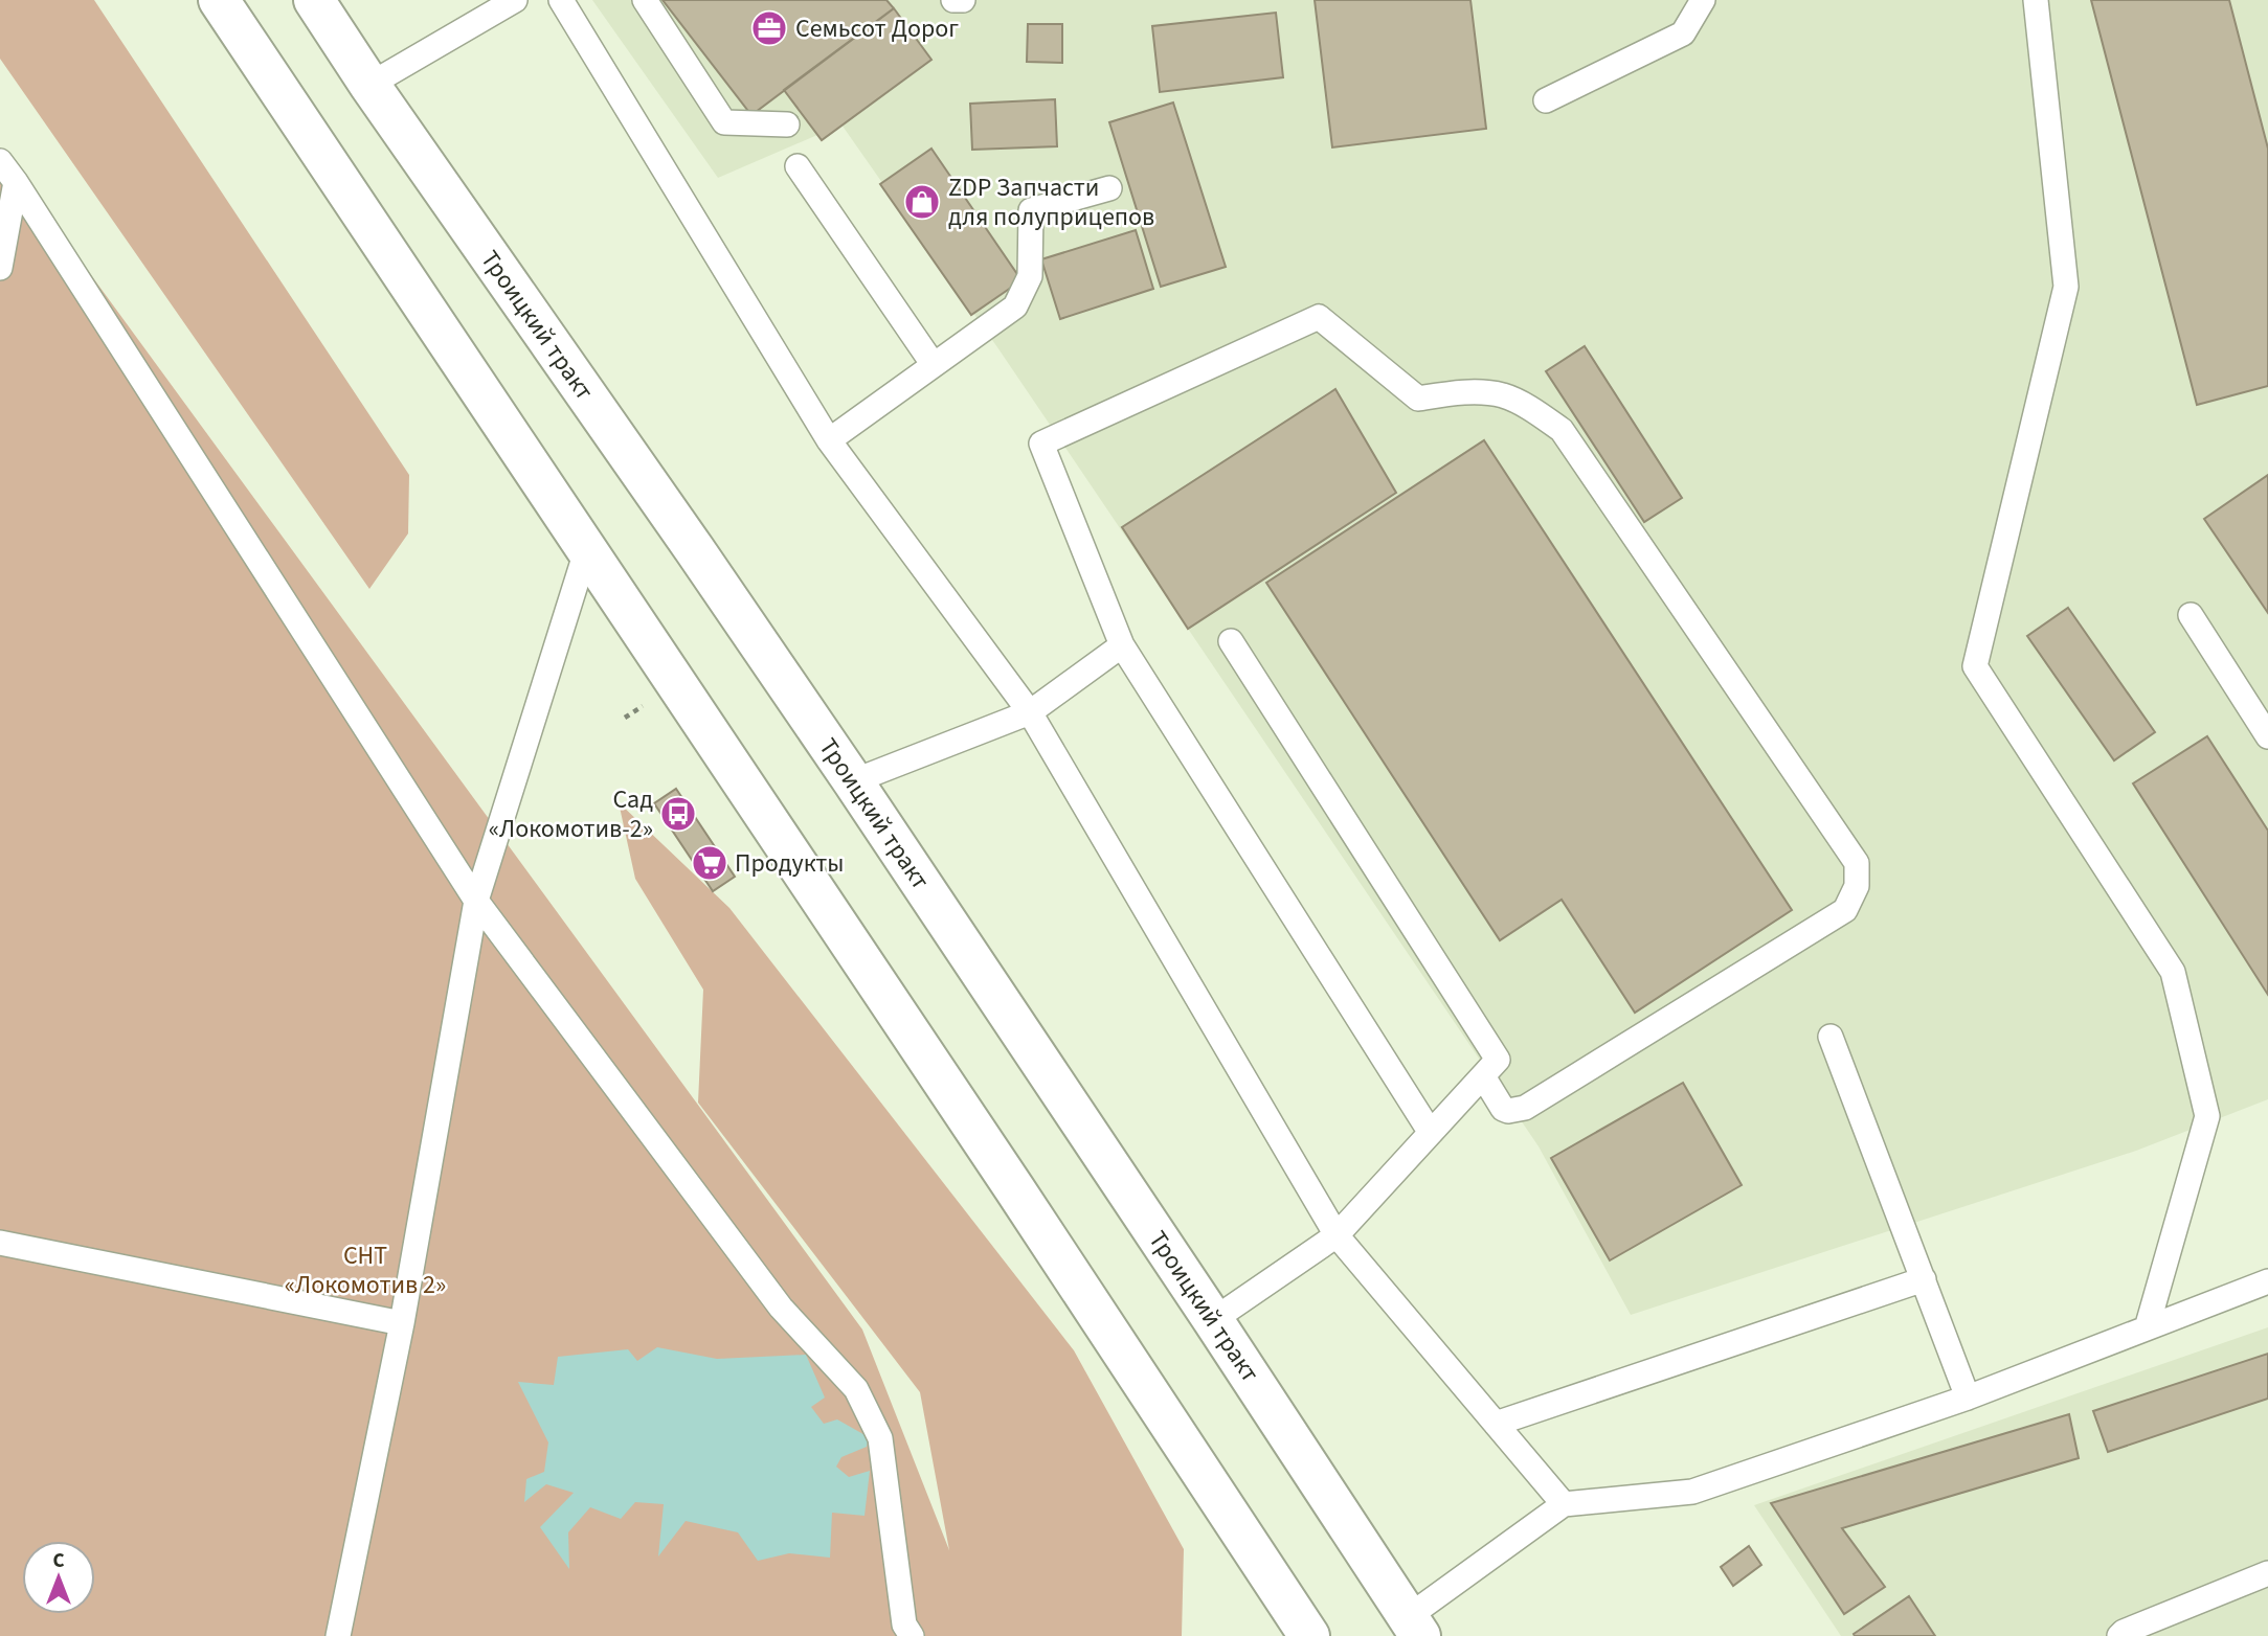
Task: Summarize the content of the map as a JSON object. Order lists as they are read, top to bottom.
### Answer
{
  "streets": {
    "main road": ["Троицкий тракт"]
  },
  "parks": ["СНТ «Локомотив 2»"],
  "places": {
    "office": ["Семьсот Дорог"],
    "shop": ["ZDP Запчасти для полуприцепов"],
    "bus stop": ["Сад «Локомотив-2»"],
    "supermarket": ["Продукты"]
  },
  "north": "top"
}
